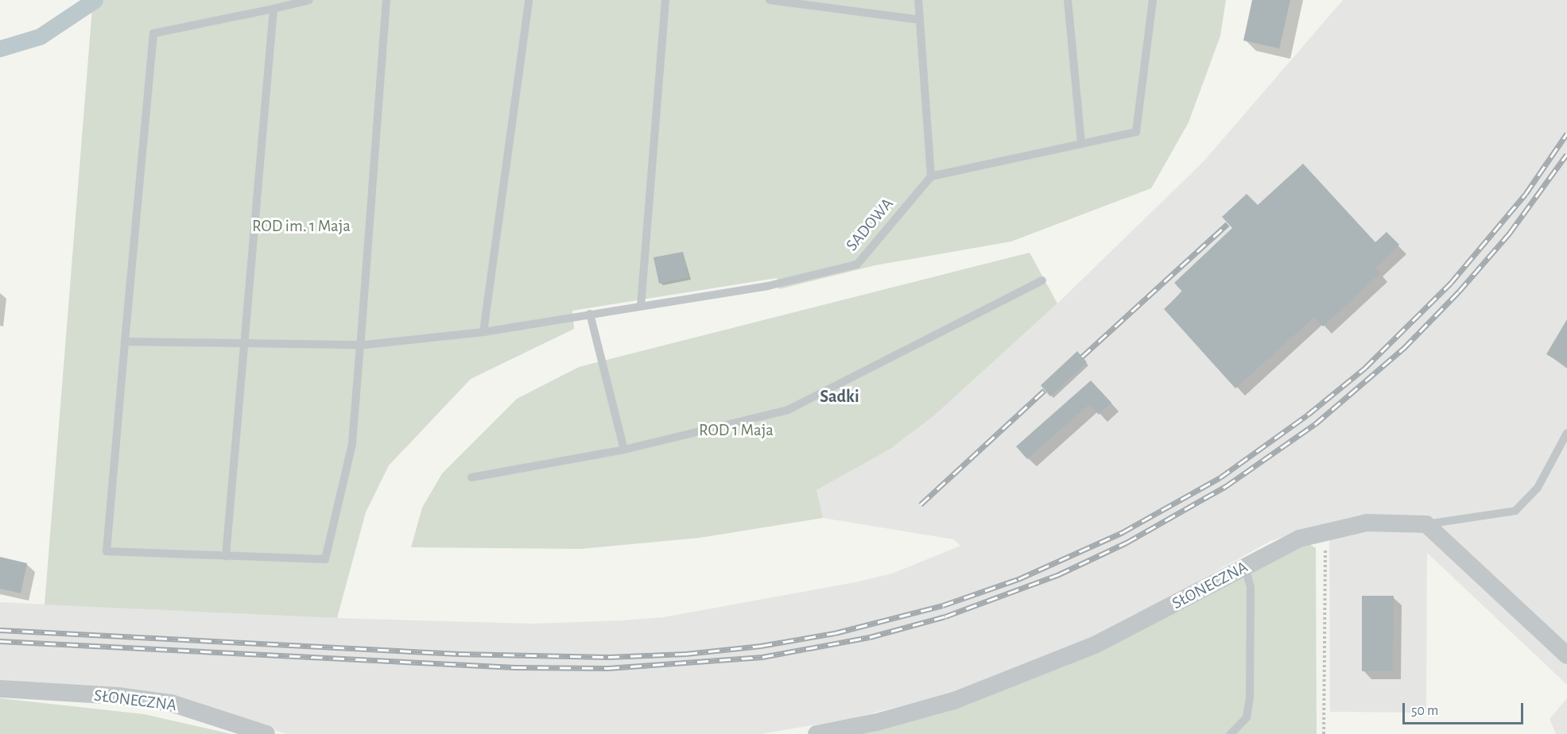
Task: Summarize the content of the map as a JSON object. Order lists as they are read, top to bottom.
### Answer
{
  "streets": {
    "street": ["SŁONECZNA"],
    "lane": ["SADOWA"]
  },
  "districts": ["Sadki"],
  "parks": ["ROD im. 1 Maja", "ROD 1 Maja"],
  "scale_bar": "50 m"
}
